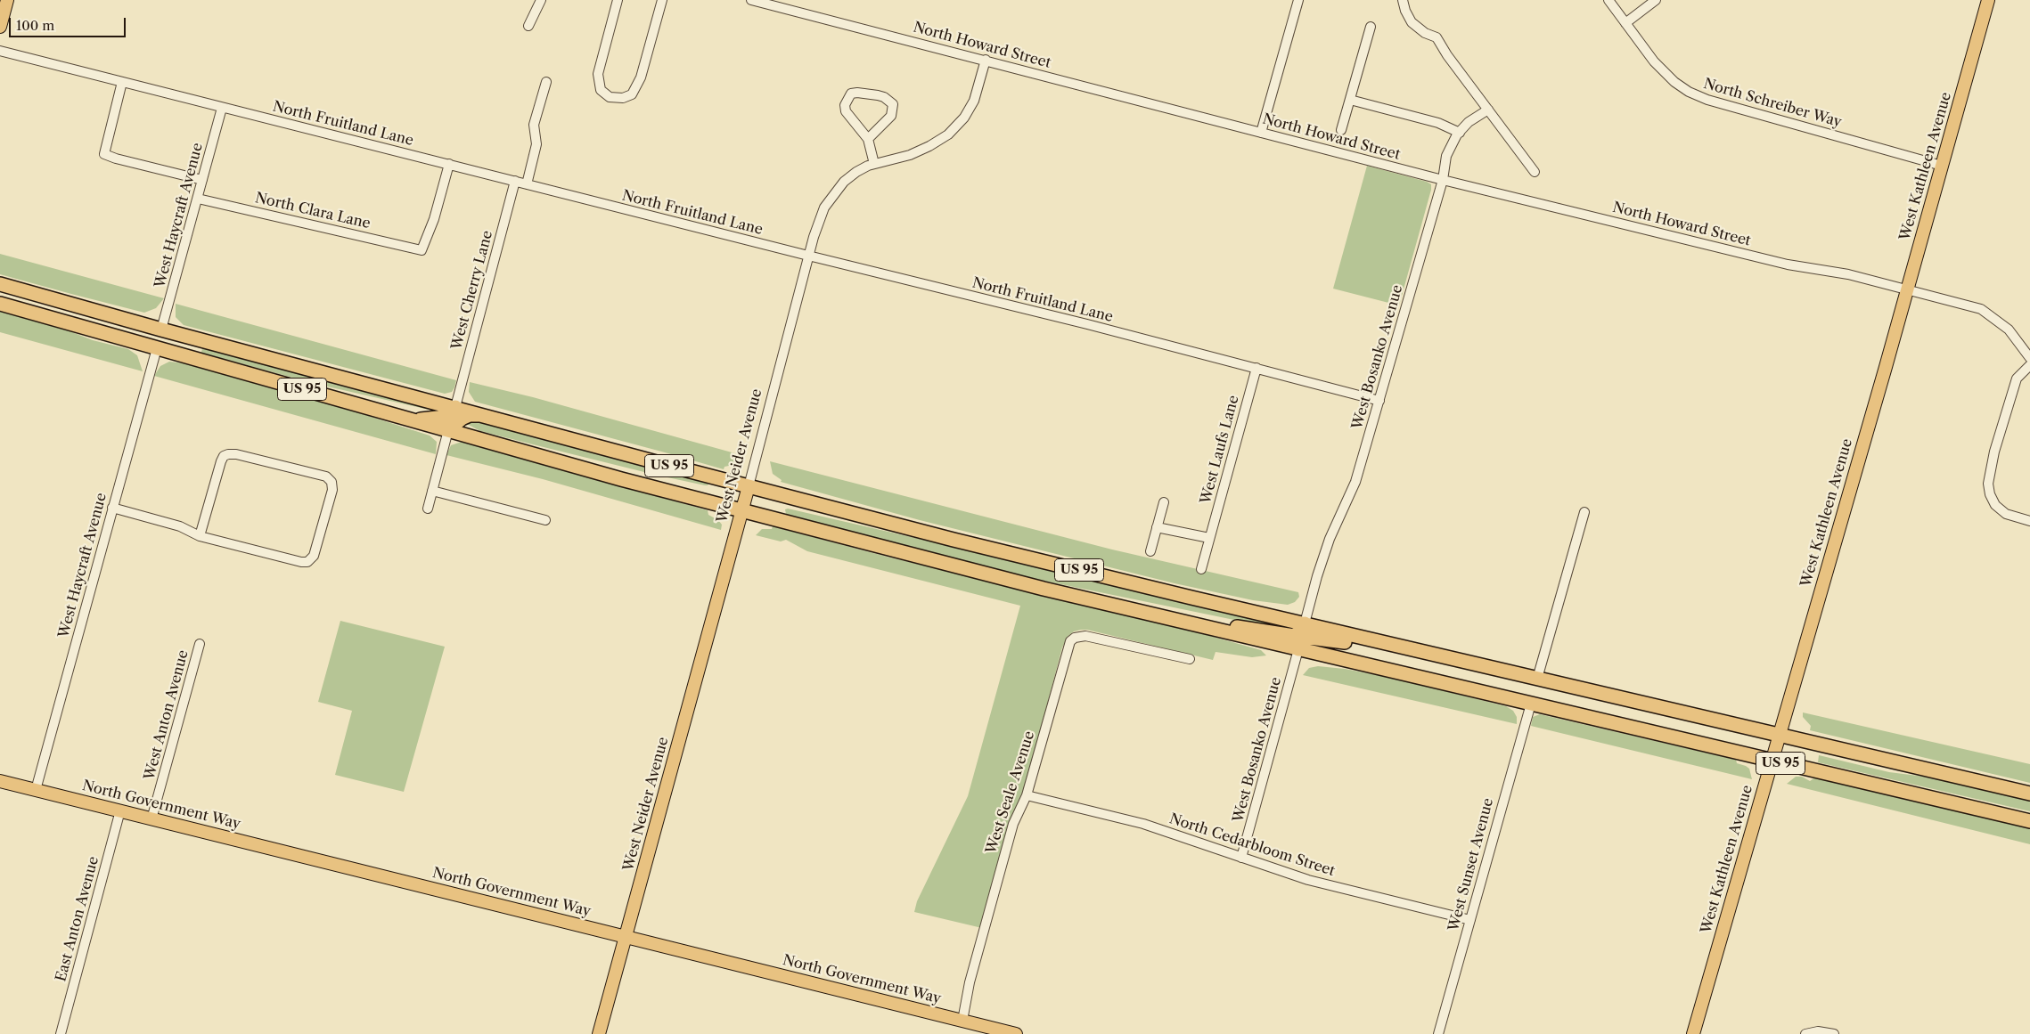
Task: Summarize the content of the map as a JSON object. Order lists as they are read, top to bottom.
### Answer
{
  "streets": {
    "highway": ["US 95"],
    "main road": ["West Kathleen Avenue", "West Neider Avenue", "North Government Way"],
    "street": [
      "North Howard Street",
      "North Schreiber Way",
      "North Fruitland Lane",
      "North Clara Lane",
      "West Haycraft Avenue",
      "West Cherry Lane",
      "West Bosanko Avenue",
      "West Laufs Lane",
      "West Anton Avenue",
      "West Seale Avenue",
      "North Cedarbloom Street",
      "West Sunset Avenue",
      "East Anton Avenue"
    ]
  },
  "crossings": [
    ["North Howard Street", "West Kathleen Avenue"],
    ["North Howard Street", "West Bosanko Avenue"],
    ["North Howard Street", "West Neider Avenue"],
    ["North Schreiber Way", "West Kathleen Avenue"],
    ["North Fruitland Lane", "North Clara Lane"],
    ["North Fruitland Lane", "West Haycraft Avenue"],
    ["North Fruitland Lane", "West Cherry Lane"],
    ["North Fruitland Lane", "West Bosanko Avenue"],
    ["North Fruitland Lane", "West Laufs Lane"],
    ["North Fruitland Lane", "West Neider Avenue"],
    ["West Kathleen Avenue", "US 95"],
    ["North Clara Lane", "West Haycraft Avenue"],
    ["West Haycraft Avenue", "US 95"],
    ["West Haycraft Avenue", "North Government Way"],
    ["West Cherry Lane", "US 95"],
    ["West Bosanko Avenue", "US 95"],
    ["West Bosanko Avenue", "North Cedarbloom Street"],
    ["US 95", "West Neider Avenue"],
    ["US 95", "West Sunset Avenue"],
    ["West Neider Avenue", "North Government Way"],
    ["West Anton Avenue", "North Government Way"],
    ["West Seale Avenue", "North Government Way"],
    ["West Seale Avenue", "North Cedarbloom Street"],
    ["North Government Way", "East Anton Avenue"],
    ["North Cedarbloom Street", "West Sunset Avenue"]
  ],
  "scale_bar": "100 m"
}
